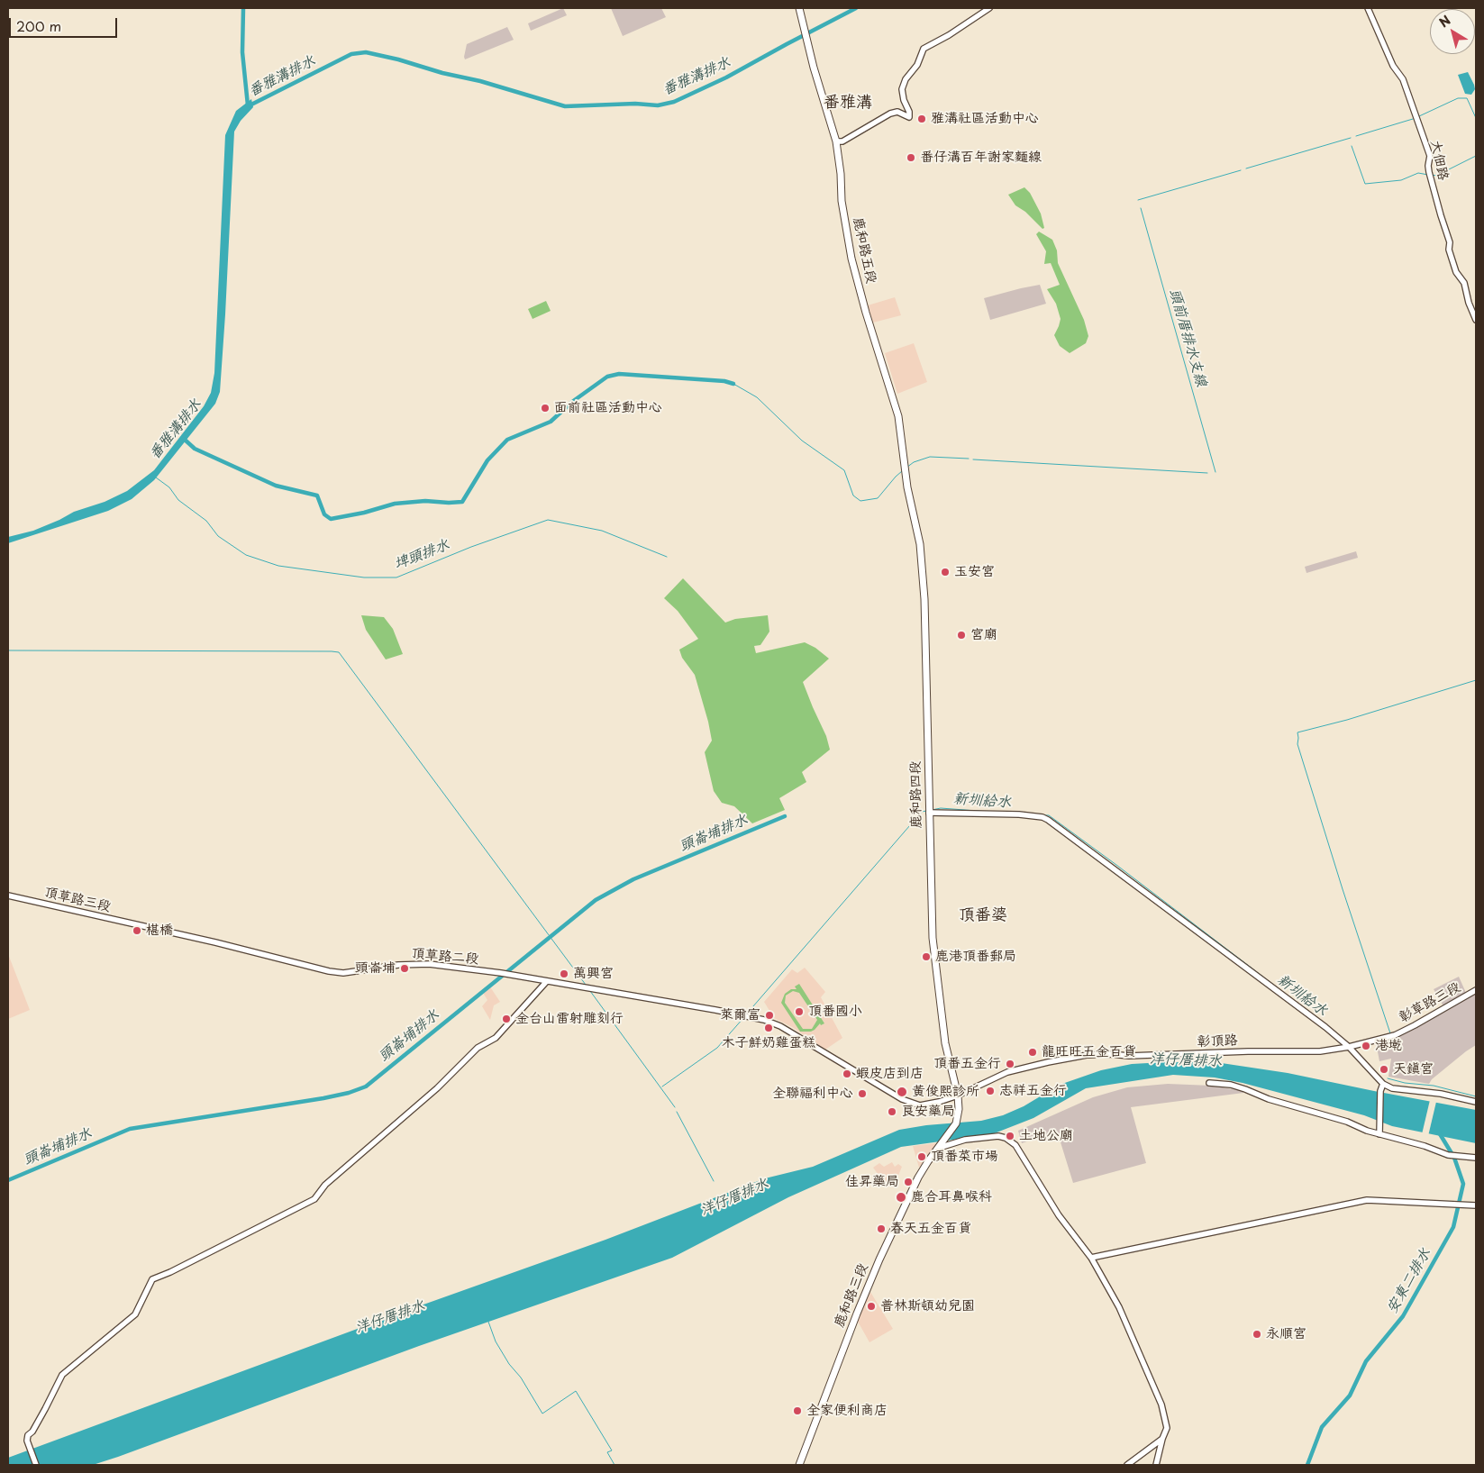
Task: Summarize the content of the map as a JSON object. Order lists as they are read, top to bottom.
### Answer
{
  "streets": {
    "main road": ["鹿和路五段", "鹿和路四段", "鹿和路三段"],
    "street": [
      "大佃路",
      "頂草路三段",
      "頂草路二段",
      "彰草路三段",
      "彰頂路"
    ]
  },
  "crossings": [
    ["鹿和路五段", "鹿和路四段"],
    ["鹿和路四段", "彰頂路"],
    ["鹿和路四段", "鹿和路三段"],
    ["頂草路三段", "頂草路二段"],
    ["頂草路二段", "彰頂路"],
    ["彰草路三段", "彰頂路"]
  ],
  "districts": ["番雅溝", "頂番婆"],
  "water": [
    "番雅溝排水",
    "頭前厝排水支線",
    "埤頭排水",
    "新圳給水",
    "頭崙埔排水",
    "洋仔厝排水",
    "安東二排水"
  ],
  "places": [
    "雅溝社區活動中心",
    "番仔溝百年謝家麵線",
    "面前社區活動中心",
    "玉安宮",
    "宮廟",
    "椹橋",
    "鹿港頂番郵局",
    "頭崙埔",
    "萬興宮",
    "頂番國小",
    "萊爾富",
    "金台山雷射雕刻行",
    "木子鮮奶雞蛋糕",
    "港墘",
    "龍旺旺五金百貨",
    "頂番五金行",
    "天鎮宮",
    "蝦皮店到店",
    "志祥五金行",
    "黃俊熙診所",
    "全聯福利中心",
    "良安藥局",
    "土地公廟",
    "頂番菜市場",
    "佳昇藥局",
    "鹿合耳鼻喉科",
    "春天五金百貨",
    "普林斯頓幼兒園",
    "永順宮",
    "全家便利商店"
  ],
  "scale_bar": "200 m",
  "north": "top left"
}
